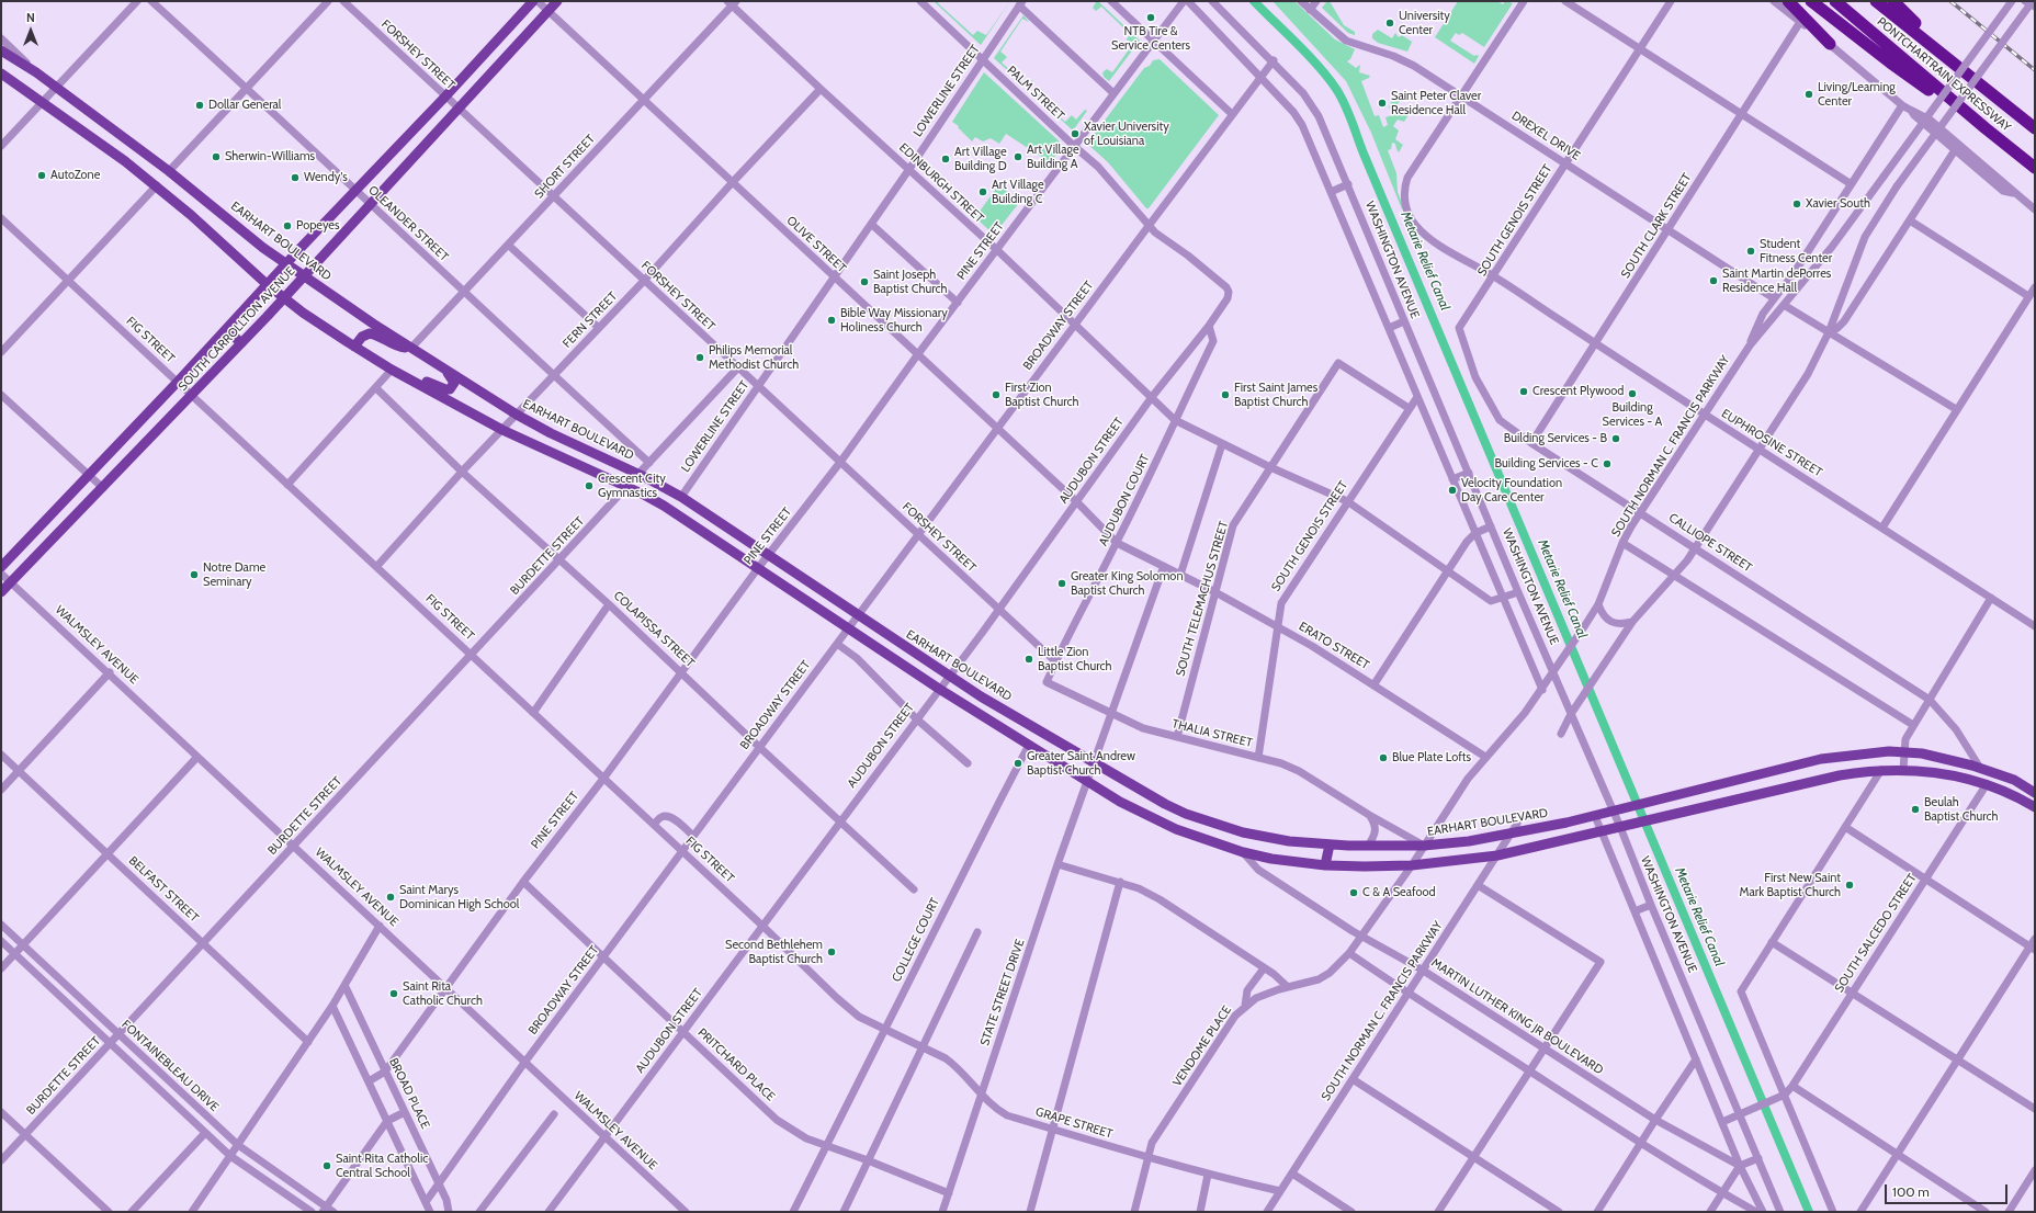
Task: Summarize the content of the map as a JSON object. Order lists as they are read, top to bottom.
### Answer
{
  "streets": {
    "highway": ["PONTCHARTRAIN EXPRESSWAY"],
    "main road": ["EARHART BOULEVARD", "SOUTH CARROLLTON AVENUE"],
    "street": [
      "FORSHEY STREET",
      "LOWERLINE STREET",
      "PALM STREET",
      "DREXEL DRIVE",
      "SHORT STREET",
      "EDINBURGH STREET",
      "SOUTH GENOIS STREET",
      "OLEANDER STREET",
      "SOUTH CLARK STREET",
      "OLIVE STREET",
      "PINE STREET",
      "WASHINGTON AVENUE",
      "FERN STREET",
      "BROADWAY STREET",
      "FIG STREET",
      "EUPHROSINE STREET",
      "SOUTH NORMAN C. FRANCIS PARKWAY",
      "AUDUBON STREET",
      "AUDUBON COURT",
      "CALLIOPE STREET",
      "BURDETTE STREET",
      "SOUTH TELEMACHUS STREET",
      "COLAPISSA STREET",
      "WALMSLEY AVENUE",
      "ERATO STREET",
      "THALIA STREET",
      "BELFAST STREET",
      "SOUTH SALCEDO STREET",
      "COLLEGE COURT",
      "STATE STREET DRIVE",
      "MARTIN LUTHER KING JR BOULEVARD",
      "VENDOME PLACE",
      "PRITCHARD PLACE",
      "FONTAINEBLEAU DRIVE",
      "BROAD PLACE",
      "GRAPE STREET"
    ]
  },
  "crossings": [
    ["FORSHEY STREET", "LOWERLINE STREET"],
    ["FORSHEY STREET", "SHORT STREET"],
    ["FORSHEY STREET", "PINE STREET"],
    ["FORSHEY STREET", "FERN STREET"],
    ["FORSHEY STREET", "BROADWAY STREET"],
    ["FORSHEY STREET", "SOUTH CARROLLTON AVENUE"],
    ["FORSHEY STREET", "AUDUBON STREET"],
    ["FORSHEY STREET", "AUDUBON COURT"],
    ["LOWERLINE STREET", "PALM STREET"],
    ["LOWERLINE STREET", "EDINBURGH STREET"],
    ["LOWERLINE STREET", "EARHART BOULEVARD"],
    ["LOWERLINE STREET", "OLIVE STREET"],
    ["PALM STREET", "PINE STREET"],
    ["PALM STREET", "BROADWAY STREET"],
    ["PALM STREET", "AUDUBON STREET"],
    ["DREXEL DRIVE", "SOUTH GENOIS STREET"],
    ["DREXEL DRIVE", "SOUTH CLARK STREET"],
    ["DREXEL DRIVE", "EUPHROSINE STREET"],
    ["DREXEL DRIVE", "SOUTH NORMAN C. FRANCIS PARKWAY"],
    ["SHORT STREET", "EDINBURGH STREET"],
    ["SHORT STREET", "OLEANDER STREET"],
    ["SHORT STREET", "EARHART BOULEVARD"],
    ["SHORT STREET", "OLIVE STREET"],
    ["EDINBURGH STREET", "SOUTH GENOIS STREET"],
    ["EDINBURGH STREET", "PINE STREET"],
    ["EDINBURGH STREET", "FERN STREET"],
    ["EDINBURGH STREET", "BROADWAY STREET"],
    ["EDINBURGH STREET", "AUDUBON STREET"],
    ["EDINBURGH STREET", "AUDUBON COURT"],
    ["EDINBURGH STREET", "SOUTH TELEMACHUS STREET"],
    ["SOUTH GENOIS STREET", "EUPHROSINE STREET"],
    ["SOUTH GENOIS STREET", "CALLIOPE STREET"],
    ["SOUTH GENOIS STREET", "SOUTH TELEMACHUS STREET"],
    ["SOUTH GENOIS STREET", "ERATO STREET"],
    ["SOUTH GENOIS STREET", "THALIA STREET"],
    ["OLEANDER STREET", "FERN STREET"],
    ["OLEANDER STREET", "SOUTH CARROLLTON AVENUE"],
    ["SOUTH CLARK STREET", "EUPHROSINE STREET"],
    ["SOUTH CLARK STREET", "CALLIOPE STREET"],
    ["EARHART BOULEVARD", "PINE STREET"],
    ["EARHART BOULEVARD", "WASHINGTON AVENUE"],
    ["EARHART BOULEVARD", "FERN STREET"],
    ["EARHART BOULEVARD", "BROADWAY STREET"],
    ["EARHART BOULEVARD", "SOUTH CARROLLTON AVENUE"],
    ["EARHART BOULEVARD", "SOUTH NORMAN C. FRANCIS PARKWAY"],
    ["EARHART BOULEVARD", "AUDUBON STREET"],
    ["EARHART BOULEVARD", "CALLIOPE STREET"],
    ["EARHART BOULEVARD", "THALIA STREET"],
    ["EARHART BOULEVARD", "STATE STREET DRIVE"],
    ["OLIVE STREET", "PINE STREET"],
    ["OLIVE STREET", "FERN STREET"],
    ["OLIVE STREET", "BROADWAY STREET"],
    ["OLIVE STREET", "SOUTH CARROLLTON AVENUE"],
    ["OLIVE STREET", "AUDUBON STREET"],
    ["OLIVE STREET", "AUDUBON COURT"],
    ["OLIVE STREET", "ERATO STREET"],
    ["OLIVE STREET", "STATE STREET DRIVE"],
    ["PINE STREET", "FIG STREET"],
    ["PINE STREET", "COLAPISSA STREET"],
    ["PINE STREET", "WALMSLEY AVENUE"],
    ["PINE STREET", "PRITCHARD PLACE"],
    ["PINE STREET", "BROAD PLACE"],
    ["WASHINGTON AVENUE", "BROADWAY STREET"],
    ["WASHINGTON AVENUE", "SOUTH NORMAN C. FRANCIS PARKWAY"],
    ["FERN STREET", "FIG STREET"],
    ["FERN STREET", "COLAPISSA STREET"],
    ["BROADWAY STREET", "FIG STREET"],
    ["BROADWAY STREET", "COLAPISSA STREET"],
    ["BROADWAY STREET", "WALMSLEY AVENUE"],
    ["BROADWAY STREET", "PRITCHARD PLACE"],
    ["BROADWAY STREET", "BROAD PLACE"],
    ["SOUTH CARROLLTON AVENUE", "FIG STREET"],
    ["SOUTH CARROLLTON AVENUE", "WALMSLEY AVENUE"],
    ["FIG STREET", "AUDUBON STREET"],
    ["FIG STREET", "BURDETTE STREET"],
    ["FIG STREET", "COLLEGE COURT"],
    ["FIG STREET", "GRAPE STREET"],
    ["EUPHROSINE STREET", "SOUTH NORMAN C. FRANCIS PARKWAY"],
    ["SOUTH NORMAN C. FRANCIS PARKWAY", "CALLIOPE STREET"],
    ["SOUTH NORMAN C. FRANCIS PARKWAY", "ERATO STREET"],
    ["SOUTH NORMAN C. FRANCIS PARKWAY", "THALIA STREET"],
    ["SOUTH NORMAN C. FRANCIS PARKWAY", "MARTIN LUTHER KING JR BOULEVARD"],
    ["SOUTH NORMAN C. FRANCIS PARKWAY", "VENDOME PLACE"],
    ["SOUTH NORMAN C. FRANCIS PARKWAY", "GRAPE STREET"],
    ["AUDUBON STREET", "AUDUBON COURT"],
    ["AUDUBON STREET", "COLAPISSA STREET"],
    ["AUDUBON STREET", "WALMSLEY AVENUE"],
    ["AUDUBON STREET", "PRITCHARD PLACE"],
    ["AUDUBON COURT", "THALIA STREET"],
    ["BURDETTE STREET", "COLAPISSA STREET"],
    ["BURDETTE STREET", "WALMSLEY AVENUE"],
    ["BURDETTE STREET", "BELFAST STREET"],
    ["BURDETTE STREET", "FONTAINEBLEAU DRIVE"],
    ["SOUTH TELEMACHUS STREET", "ERATO STREET"],
    ["SOUTH TELEMACHUS STREET", "THALIA STREET"],
    ["ERATO STREET", "STATE STREET DRIVE"],
    ["THALIA STREET", "STATE STREET DRIVE"],
    ["COLLEGE COURT", "PRITCHARD PLACE"],
    ["COLLEGE COURT", "GRAPE STREET"],
    ["STATE STREET DRIVE", "PRITCHARD PLACE"],
    ["STATE STREET DRIVE", "GRAPE STREET"],
    ["MARTIN LUTHER KING JR BOULEVARD", "VENDOME PLACE"],
    ["VENDOME PLACE", "GRAPE STREET"]
  ],
  "water": ["Metarie Relief Canal"],
  "places": [
    "NTB Tire & Service Centers",
    "University Center",
    "Living/Learning Center",
    "Saint Peter Claver Residence Hall",
    "Dollar General",
    "Xavier University of Louisiana",
    "Sherwin-Williams",
    "Art Village Building A",
    "Art Village Building D",
    "AutoZone",
    "Wendy's",
    "Art Village Building C",
    "Xavier South",
    "Popeyes",
    "Student Fitness Center",
    "Saint Martin dePorres Residence Hall",
    "Saint Joseph Baptist Church",
    "Bible Way Missionary Holiness Church",
    "Philips Memorial Methodist Church",
    "Crescent Plywood",
    "Building Services - A",
    "First Zion Baptist Church",
    "First Saint James Baptist Church",
    "Building Services - B",
    "Building Services - C",
    "Crescent City Gymnastics",
    "Velocity Foundation Day Care Center",
    "Notre Dame Seminary",
    "Greater King Solomon Baptist Church",
    "Little Zion Baptist Church",
    "Blue Plate Lofts",
    "Greater Saint Andrew Baptist Church",
    "Beulah Baptist Church",
    "First New Saint Mark Baptist Church",
    "C & A Seafood",
    "Saint Marys Dominican High School",
    "Second Bethlehem Baptist Church",
    "Saint Rita Catholic Church",
    "Saint Rita Catholic Central School"
  ],
  "scale_bar": "100 m",
  "north": "top"
}
